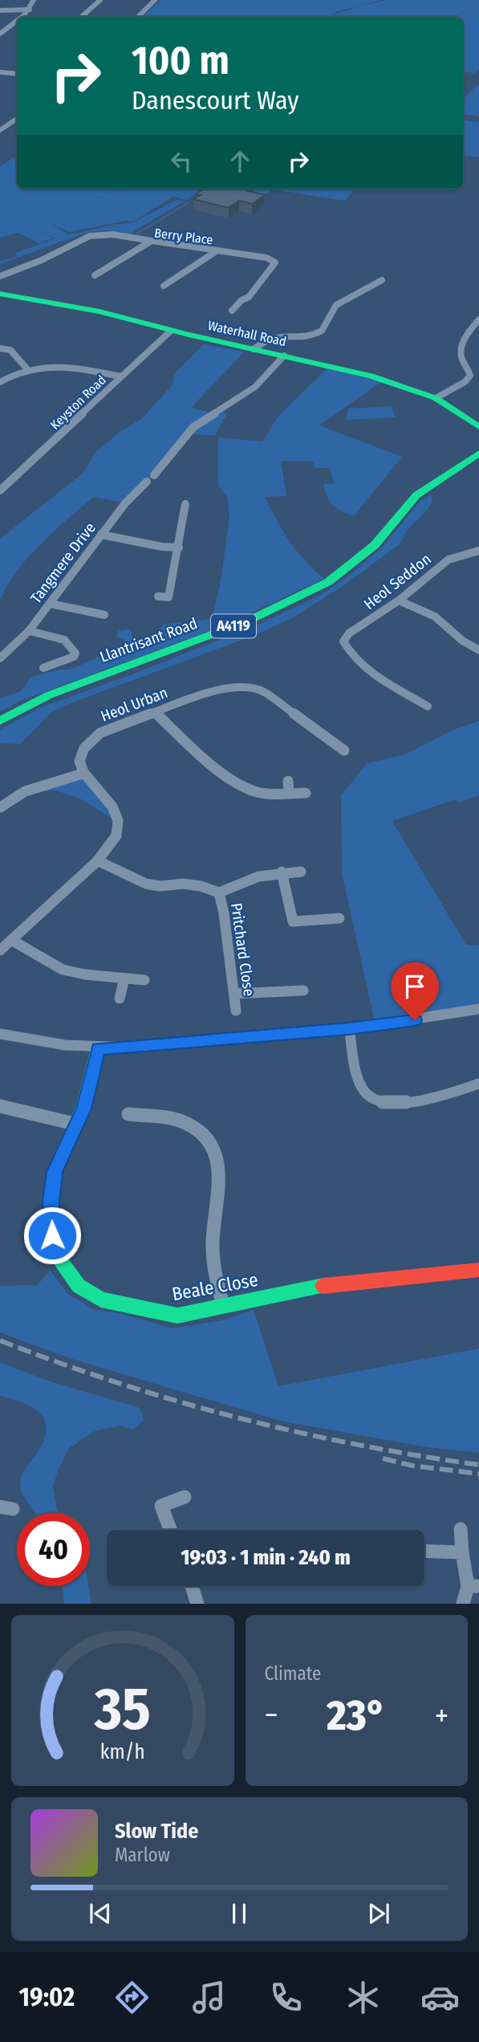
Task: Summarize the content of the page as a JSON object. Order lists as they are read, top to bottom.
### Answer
{
  "streets": {
    "street": [
      "Berry Place",
      "Waterhall Road",
      "Keyston Road",
      "Tangmere Drive",
      "Heol Seddon",
      "A4119",
      "Llantrisant Road",
      "Heol Urban",
      "Pritchard Close",
      "Beale Close"
    ]
  },
  "crossings": [
    ["Waterhall Road", "Keyston Road"],
    ["Waterhall Road", "Tangmere Drive"]
  ],
  "page": {
    "turn": ["100 m", "Danescourt Way"],
    "limit": "40",
    "trip": "19:03 · 1 min · 240 m",
    "tile": "Climate",
    "heat": ["−", "23°", "+"],
    "song": ["Slow Tide", "Marlow"],
    "tabs": "19:02",
    "gauge": ["35", "km/h"]
  }
}
